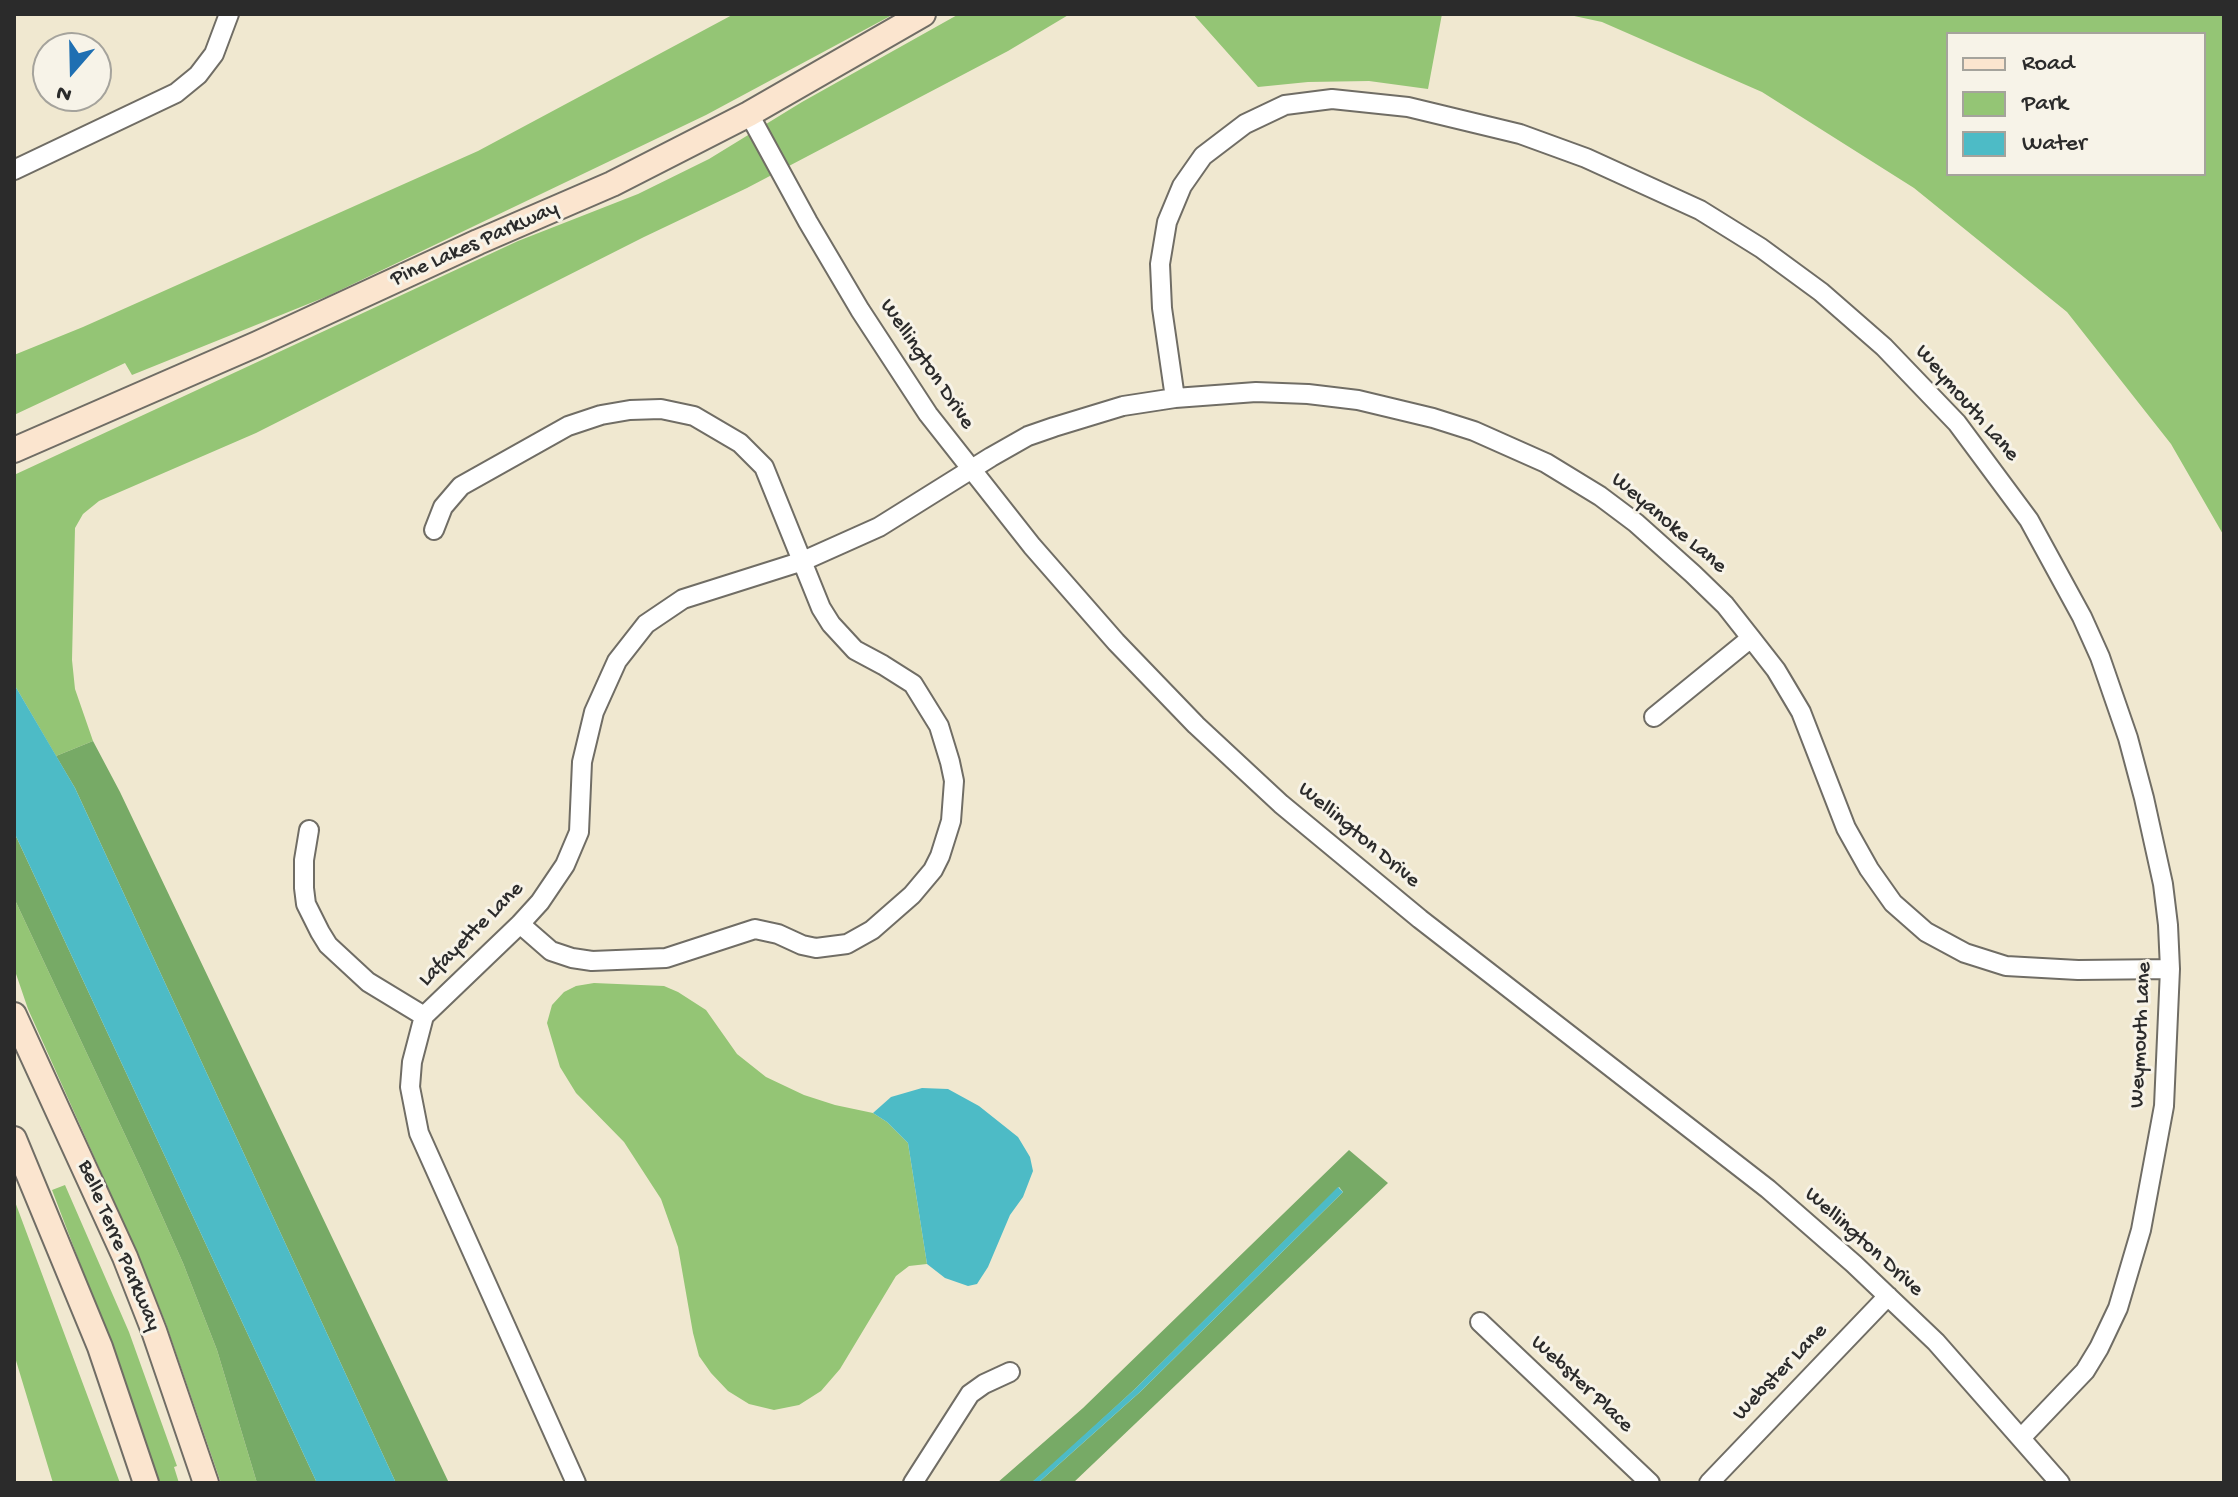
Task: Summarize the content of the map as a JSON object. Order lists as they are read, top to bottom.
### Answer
{
  "streets": {
    "street": [
      "Pine Lakes Parkway",
      "Wellington Drive",
      "Weymouth Lane",
      "Weyanoke Lane",
      "Lafayette Lane",
      "Belle Terre Parkway",
      "Webster Lane",
      "Webster Place"
    ]
  },
  "crossings": [
    ["Pine Lakes Parkway", "Wellington Drive"],
    ["Wellington Drive", "Weymouth Lane"],
    ["Wellington Drive", "Weyanoke Lane"],
    ["Wellington Drive", "Lafayette Lane"],
    ["Wellington Drive", "Webster Lane"],
    ["Weymouth Lane", "Weyanoke Lane"],
    ["Weyanoke Lane", "Lafayette Lane"]
  ],
  "legend": ["Road", "Park", "Water"],
  "north": "bottom"
}
